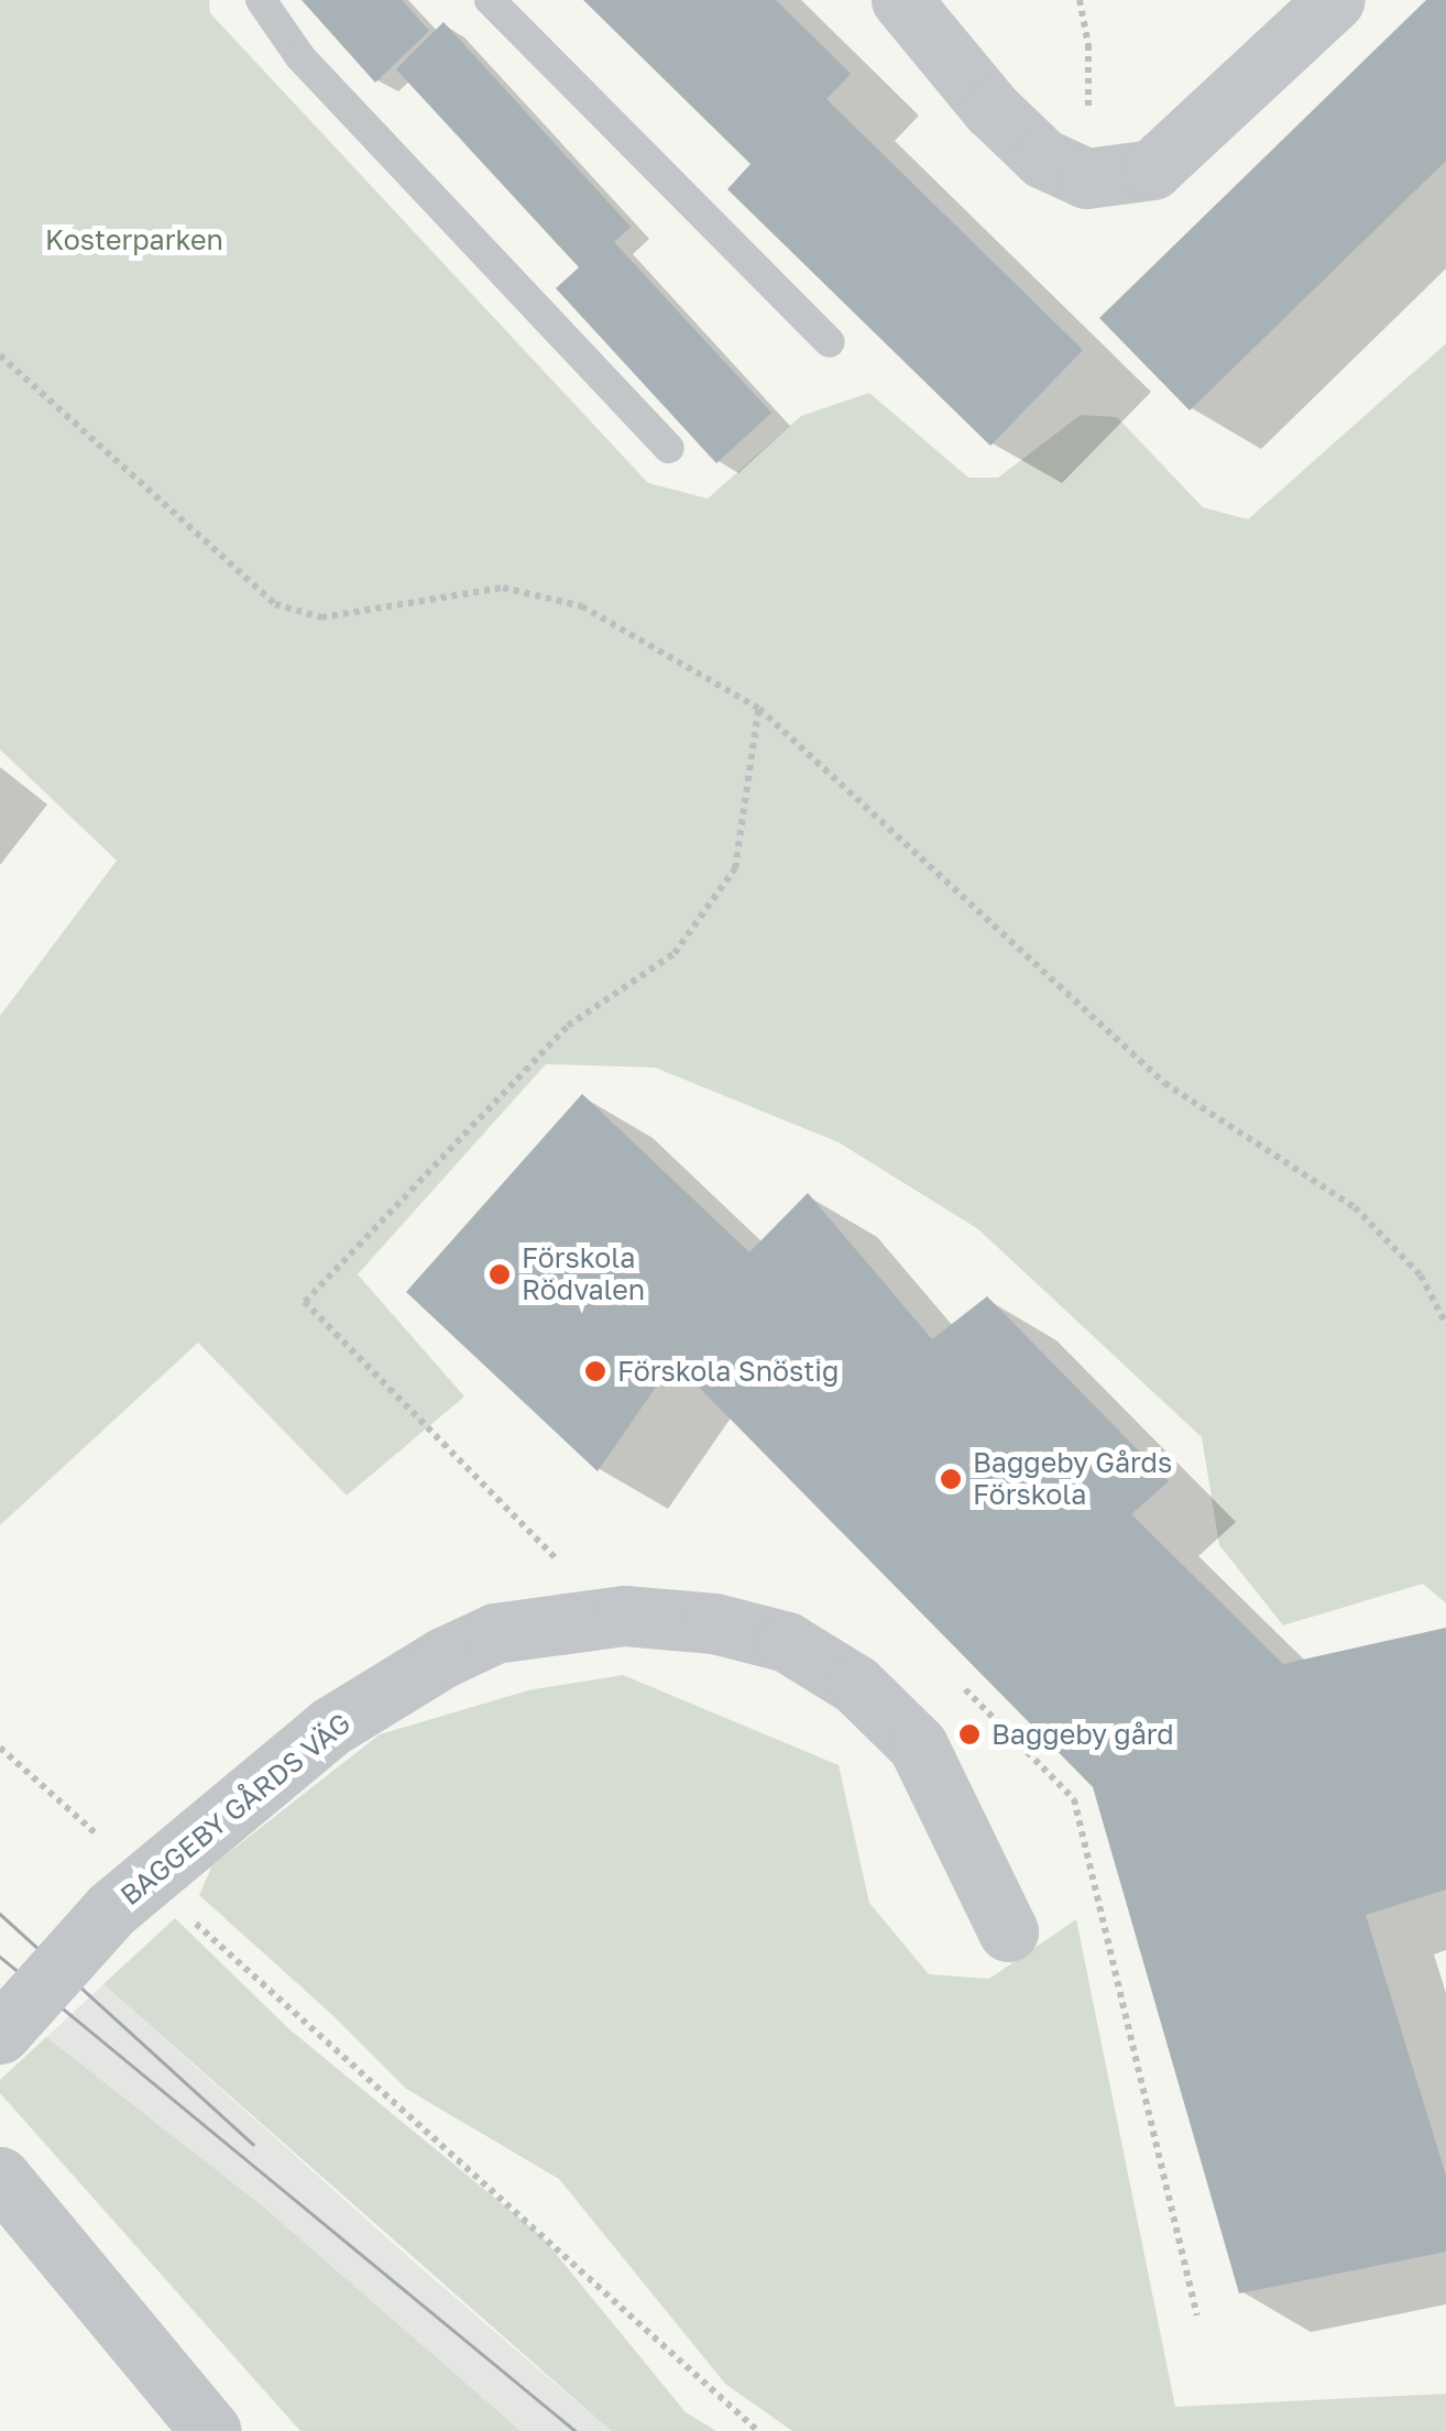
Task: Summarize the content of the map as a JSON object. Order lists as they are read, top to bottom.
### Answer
{
  "streets": {
    "street": ["BAGGEBY GÅRDS VÄG"]
  },
  "parks": ["Kosterparken"],
  "places": [
    "Förskola Rödvalen",
    "Förskola Snöstig",
    "Baggeby Gårds Förskola",
    "Baggeby gård"
  ]
}
